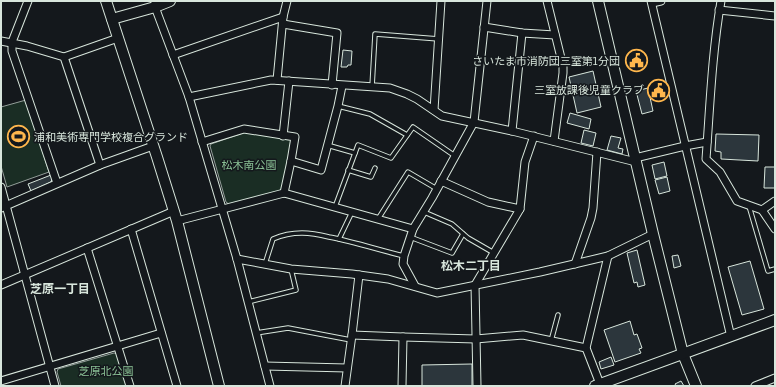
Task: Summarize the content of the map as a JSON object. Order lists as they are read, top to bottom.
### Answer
{
  "districts": ["松木二丁目", "芝原一丁目"],
  "parks": ["松木南公園", "芝原北公園"],
  "places": {
    "public building": ["さいたま市消防団三室第1分団", "三室放課後児童クラブ"],
    "sports": ["浦和美術専門学校複合グランド"]
  }
}
